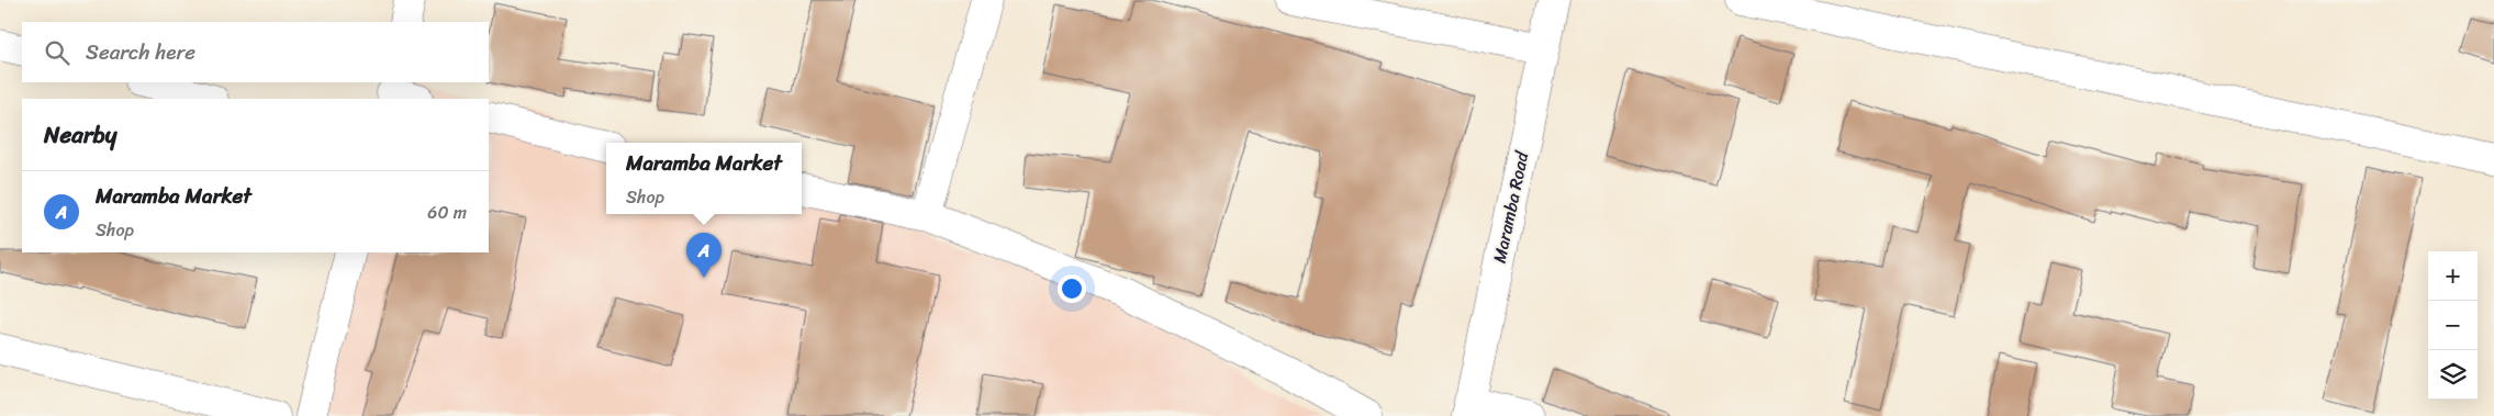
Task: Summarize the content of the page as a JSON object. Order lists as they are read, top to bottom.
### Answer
{
  "streets": {
    "street": ["Maramba Road"]
  },
  "page": {
    "search": "Search here",
    "heading": "Nearby",
    "popup": ["Maramba Market", "Shop"],
    "list": [
      {
        "mark": "A",
        "name": "Maramba Market",
        "note": "Shop",
        "value": "60 m"
      }
    ],
    "pins": "A",
    "map_buttons": ["+", "−"]
  }
}
